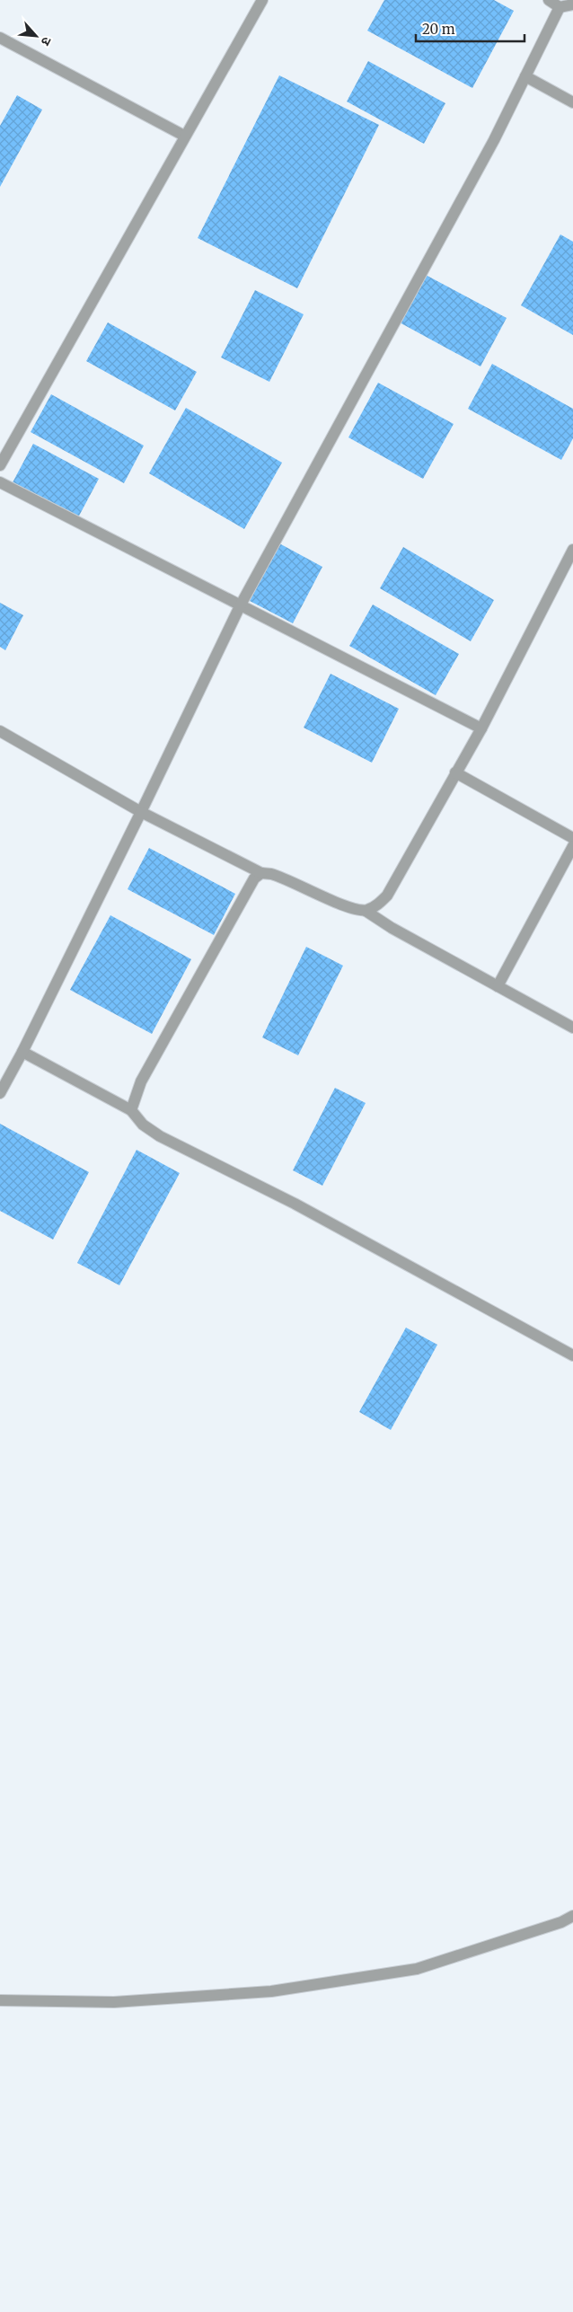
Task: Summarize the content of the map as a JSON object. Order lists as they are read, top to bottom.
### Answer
{
  "scale_bar": "20 m",
  "north": "bottom right"
}
